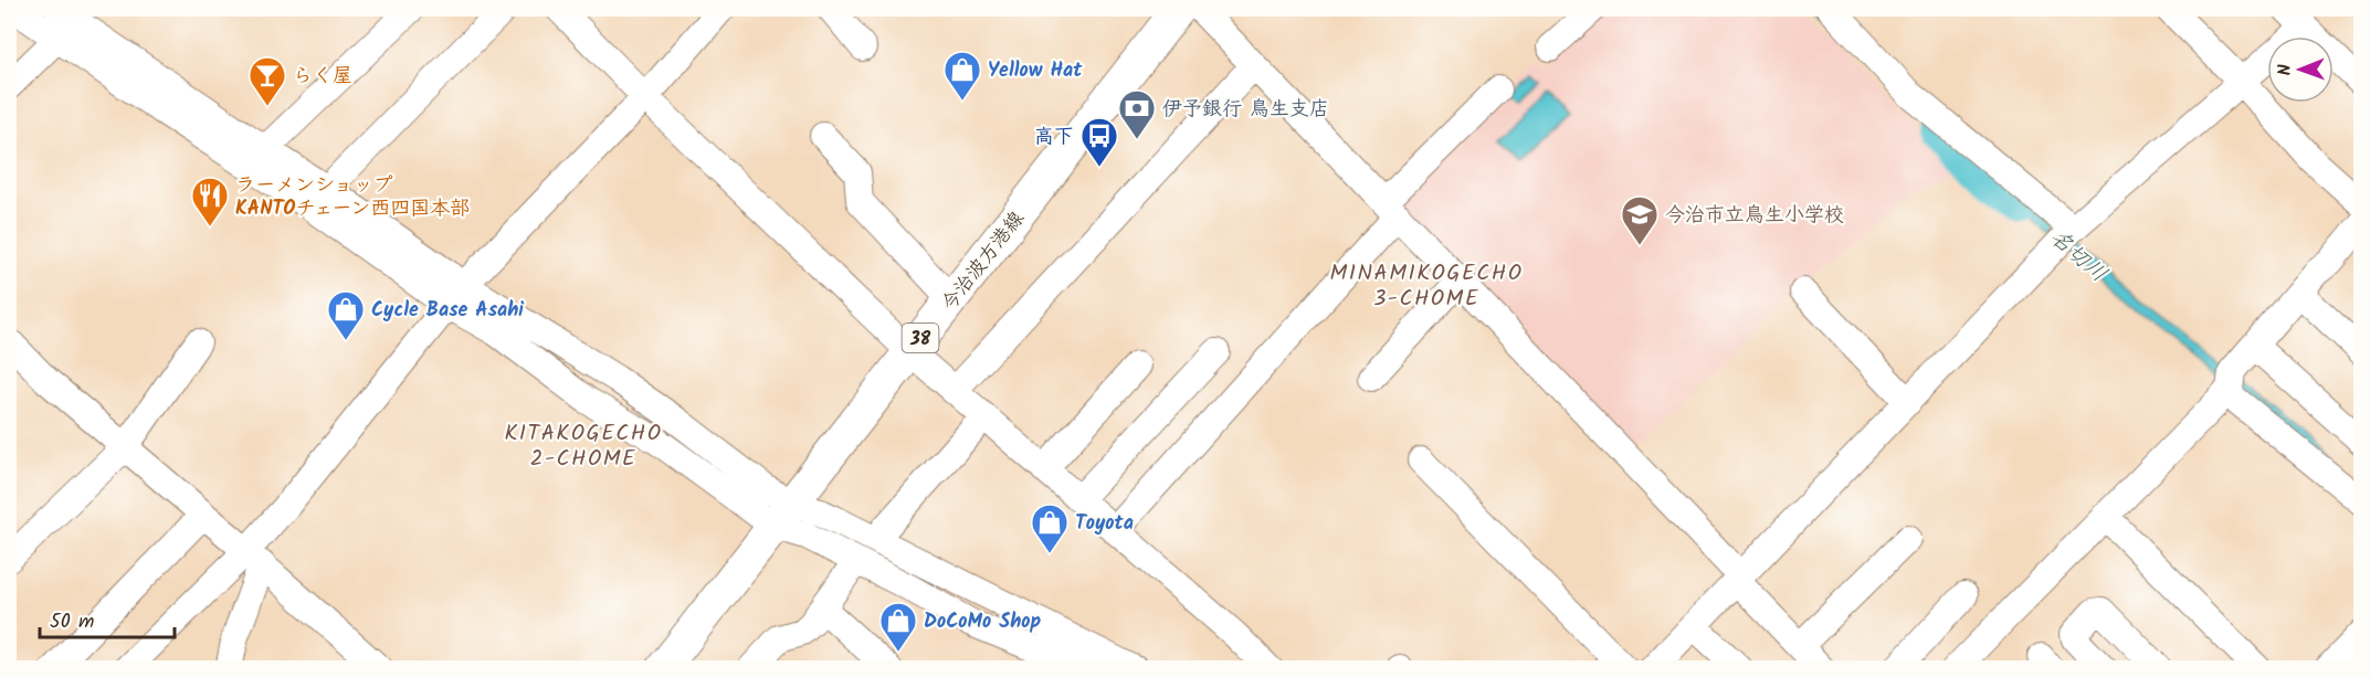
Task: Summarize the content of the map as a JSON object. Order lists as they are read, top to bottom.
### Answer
{
  "streets": {
    "main road": ["今治波方港線", "38"]
  },
  "districts": ["MINAMIKOGECHO 3-CHOME", "KITAKOGECHO 2-CHOME"],
  "water": ["名切川"],
  "places": {
    "shop": [
      "Yellow Hat",
      "Cycle Base Asahi",
      "Toyota",
      "DoCoMo Shop"
    ],
    "bar": ["らく屋"],
    "bank": ["伊予銀行 鳥生支店"],
    "bus stop": ["高下"],
    "restaurant": ["ラーメンショップ KANTOチェーン西四国本部"],
    "school or university": ["今治市立鳥生小学校"]
  },
  "scale_bar": "50 m",
  "north": "left"
}
